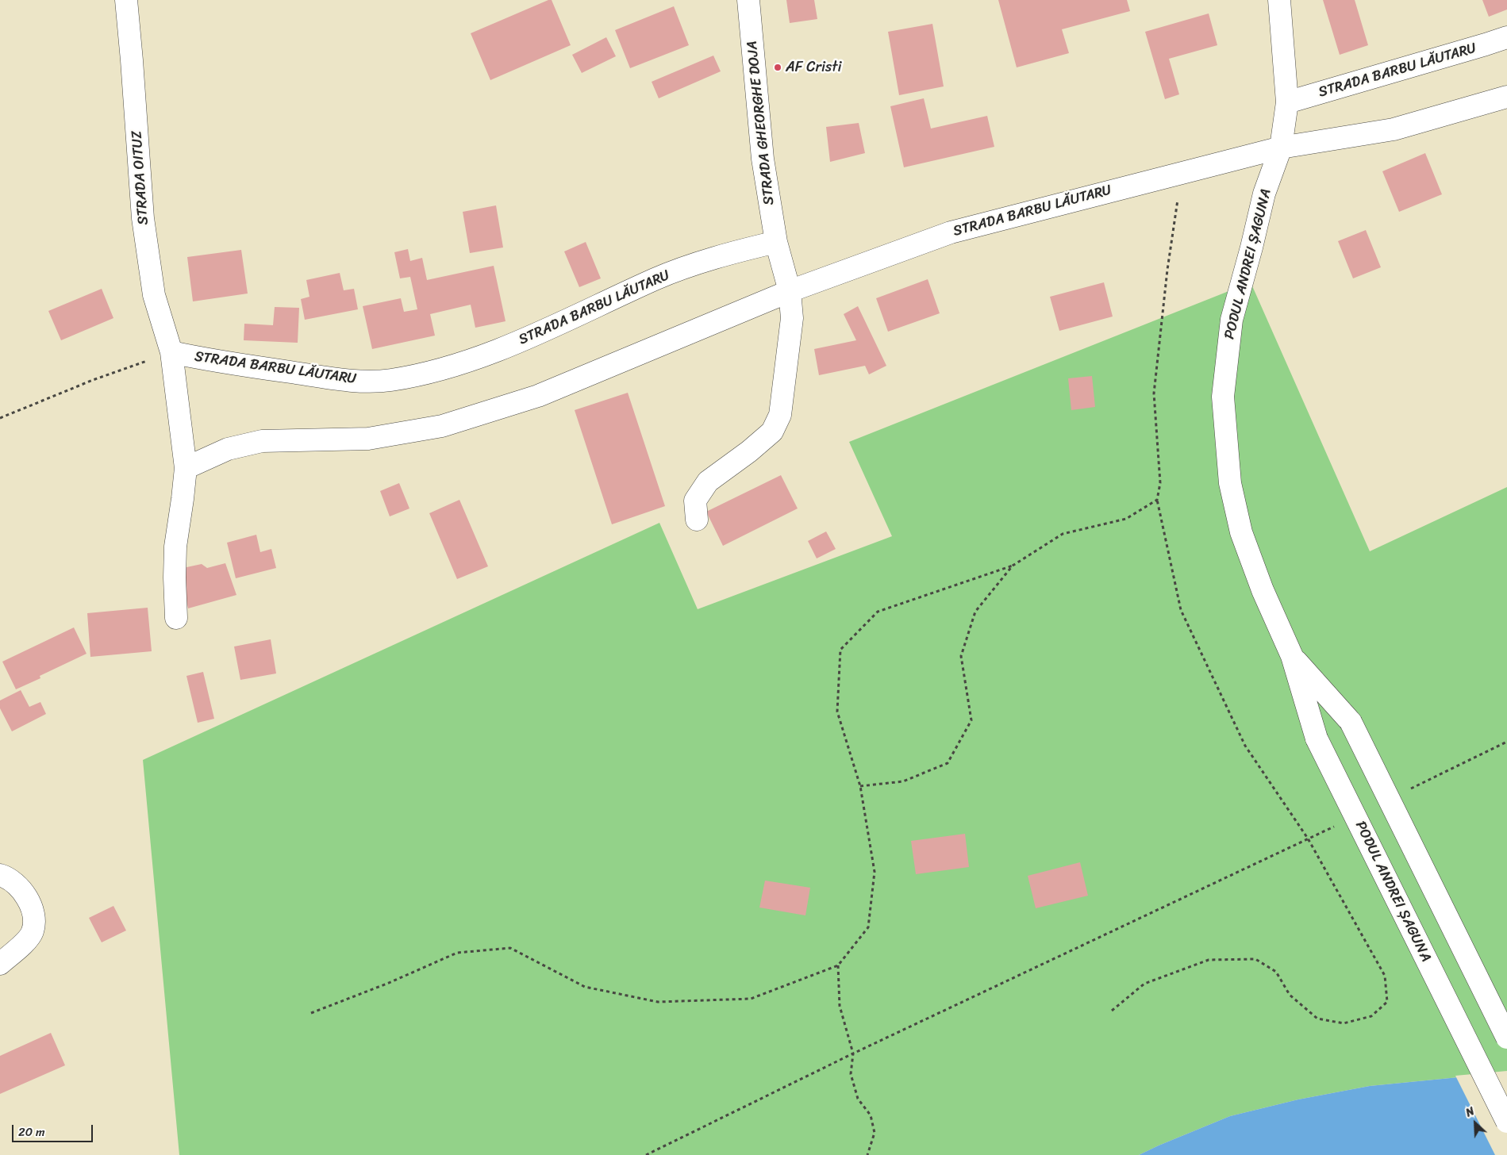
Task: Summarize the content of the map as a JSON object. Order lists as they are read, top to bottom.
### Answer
{
  "streets": {
    "street": [
      "STRADA BARBU LĂUTARU",
      "STRADA GHEORGHE DOJA",
      "STRADA OITUZ",
      "PODUL ANDREI ȘAGUNA"
    ]
  },
  "crossings": [
    ["STRADA BARBU LĂUTARU", "STRADA GHEORGHE DOJA"],
    ["STRADA BARBU LĂUTARU", "STRADA OITUZ"],
    ["STRADA BARBU LĂUTARU", "PODUL ANDREI ȘAGUNA"]
  ],
  "places": ["AF Cristi"],
  "scale_bar": "20 m",
  "north": "top left"
}
